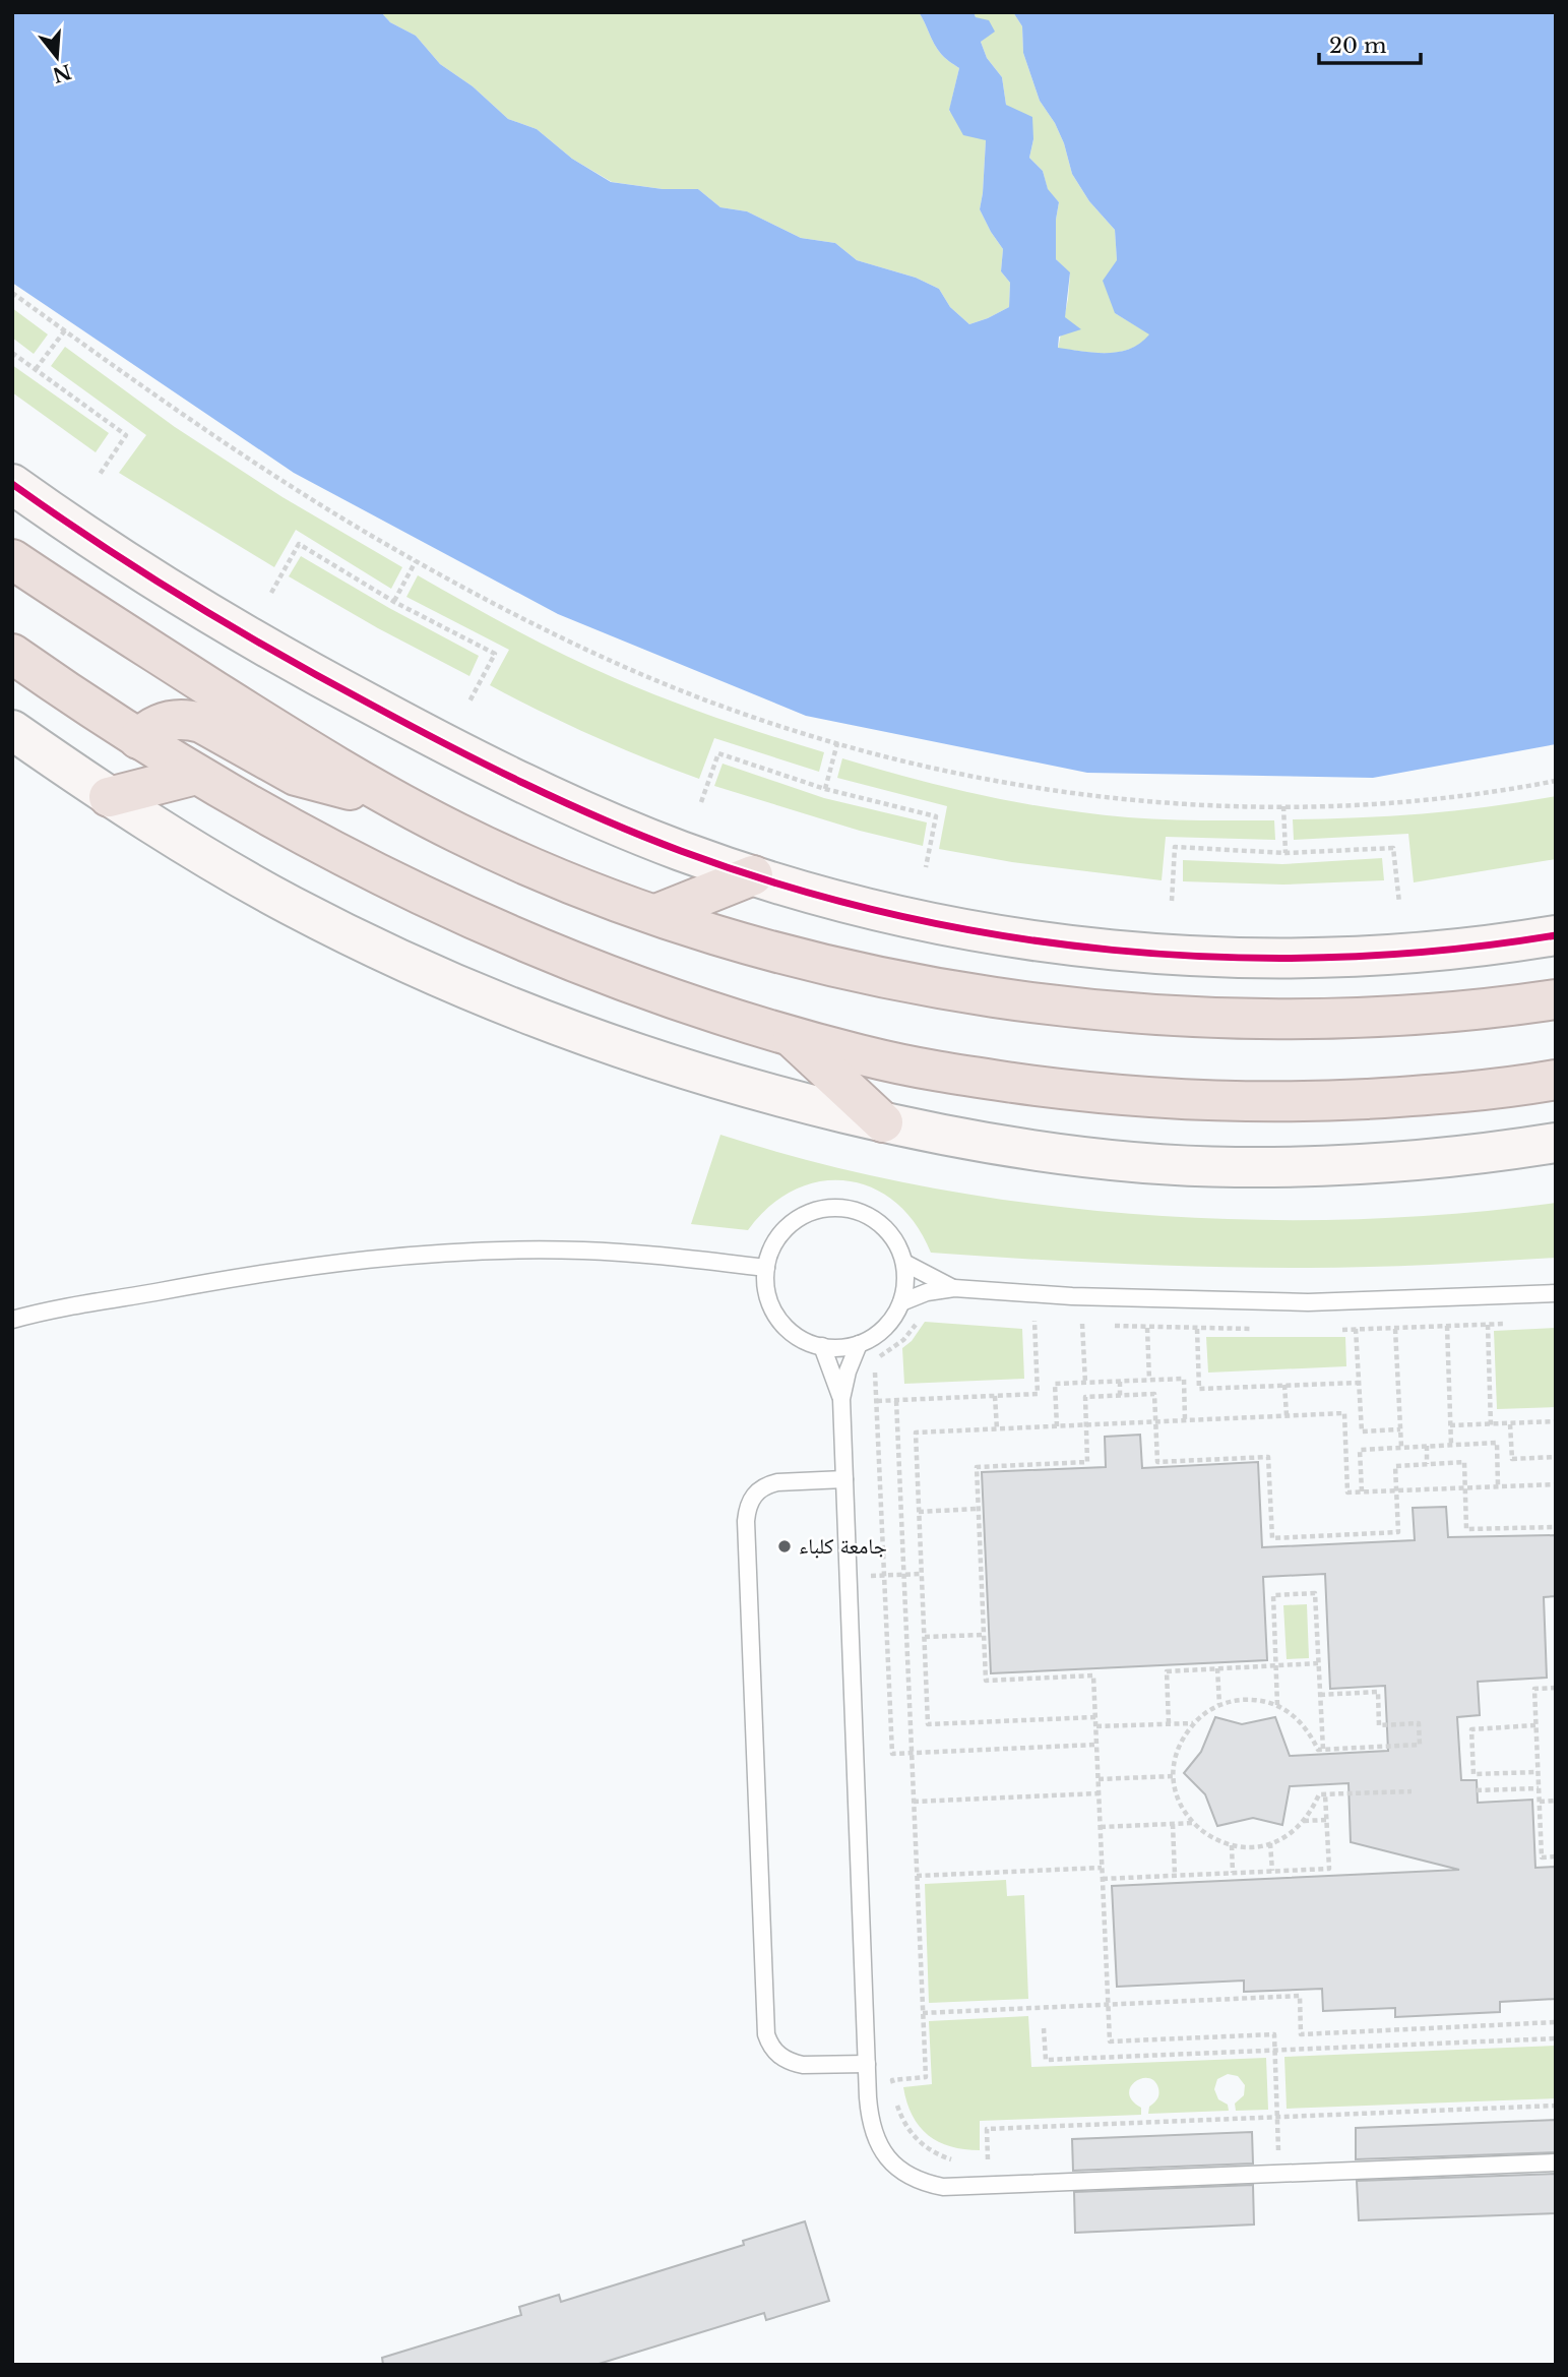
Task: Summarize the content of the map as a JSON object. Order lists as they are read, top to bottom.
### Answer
{
  "places": ["جامعة كلباء"],
  "scale_bar": "20 m",
  "north": "bottom"
}
